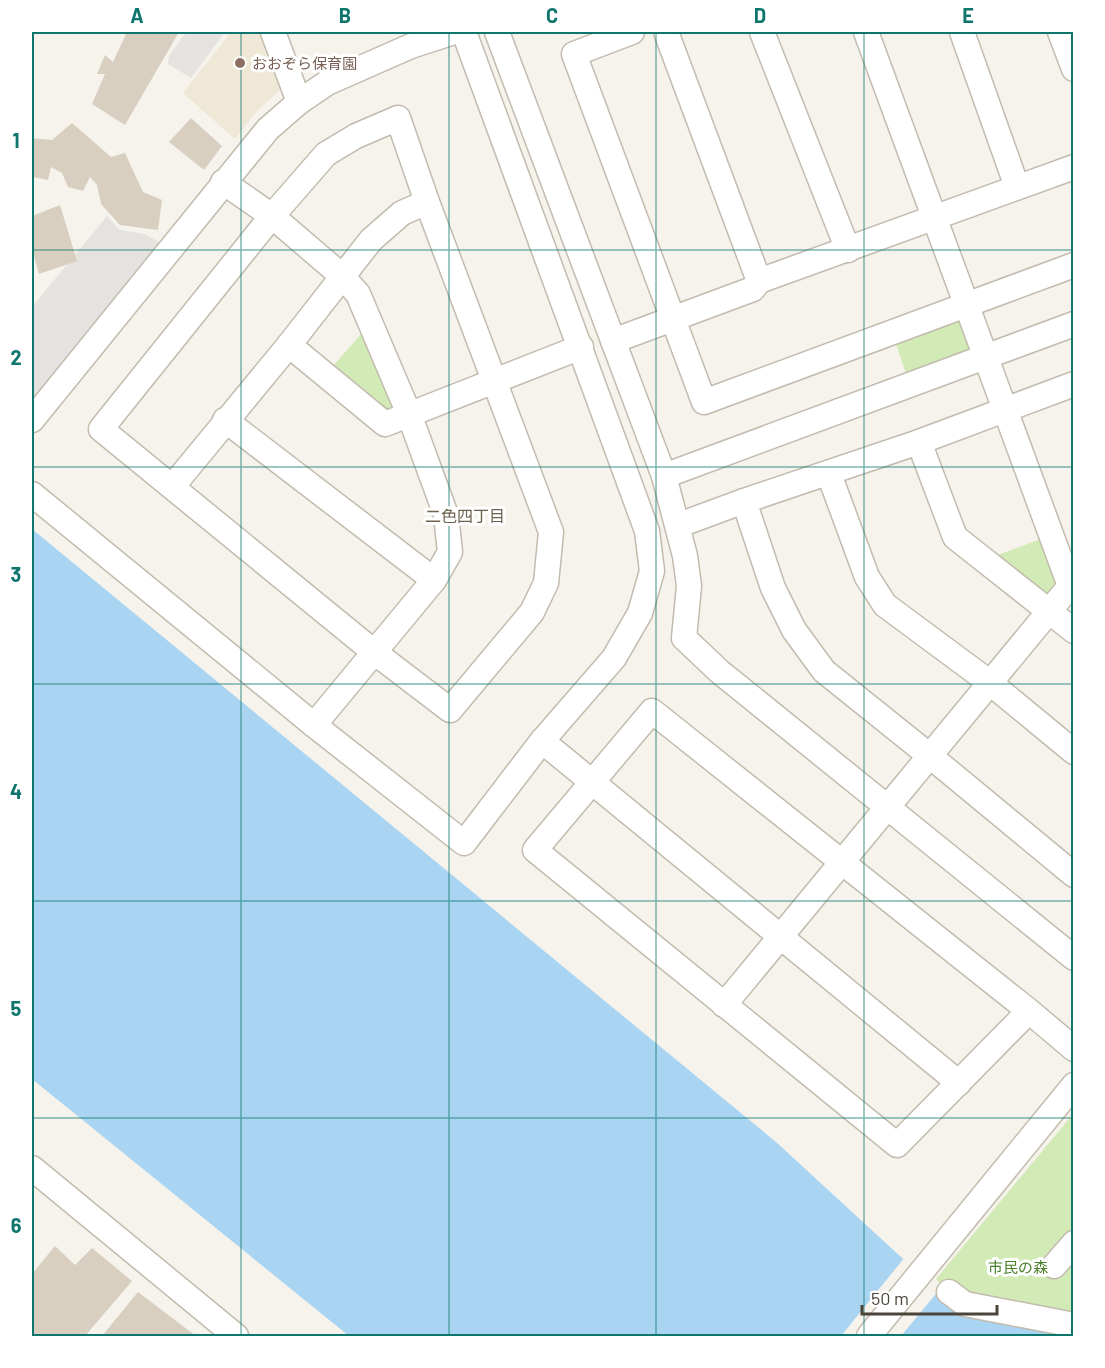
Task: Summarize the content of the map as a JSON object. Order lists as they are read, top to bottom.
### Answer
{
  "districts": ["二色四丁目"],
  "parks": ["市民の森"],
  "places": ["おおぞら保育園"],
  "scale_bar": "50 m",
  "grid": {
    "columns": [
      "A",
      "B",
      "C",
      "D",
      "E"
    ],
    "rows": [
      "1",
      "2",
      "3",
      "4",
      "5",
      "6"
    ]
  }
}
